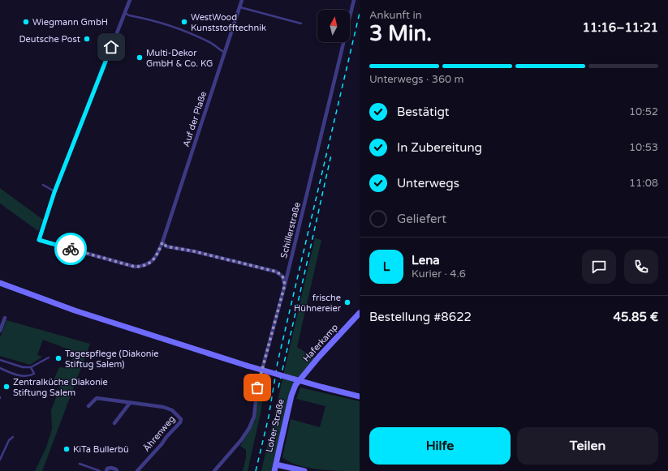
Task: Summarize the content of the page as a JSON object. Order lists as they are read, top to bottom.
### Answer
{
  "streets": {
    "main road": ["Haferkamp", "Loher Straße"],
    "street": ["Auf der Plaße", "Schillerstraße", "Ährenweg"]
  },
  "crossings": [
    ["Haferkamp", "Loher Straße"]
  ],
  "places": [
    "Wiegmann GmbH",
    "WestWood Kunststofftechnik",
    "Deutsche Post",
    "Multi-Dekor GmbH & Co. KG",
    "frische Hühnereier",
    "Tagespflege (Diakonie Stiftug Salem)",
    "Zentralküche Diakonie Stiftung Salem",
    "KiTa Bullerbü"
  ],
  "north": "top",
  "page": {
    "heading": ["3 Min.", "Ankunft in", "11:16–11:21"],
    "panel": [
      "Lena",
      "Kurier · 4.6",
      "Bestellung #8622",
      "45.85 €"
    ],
    "bar": "Unterwegs · 360 m",
    "list": [
      ["Bestätigt", "10:52"],
      ["In Zubereitung", "10:53"],
      ["Unterwegs", "11:08"],
      "Geliefert"
    ],
    "round": "L",
    "buttons": ["Hilfe", "Teilen"]
  }
}
